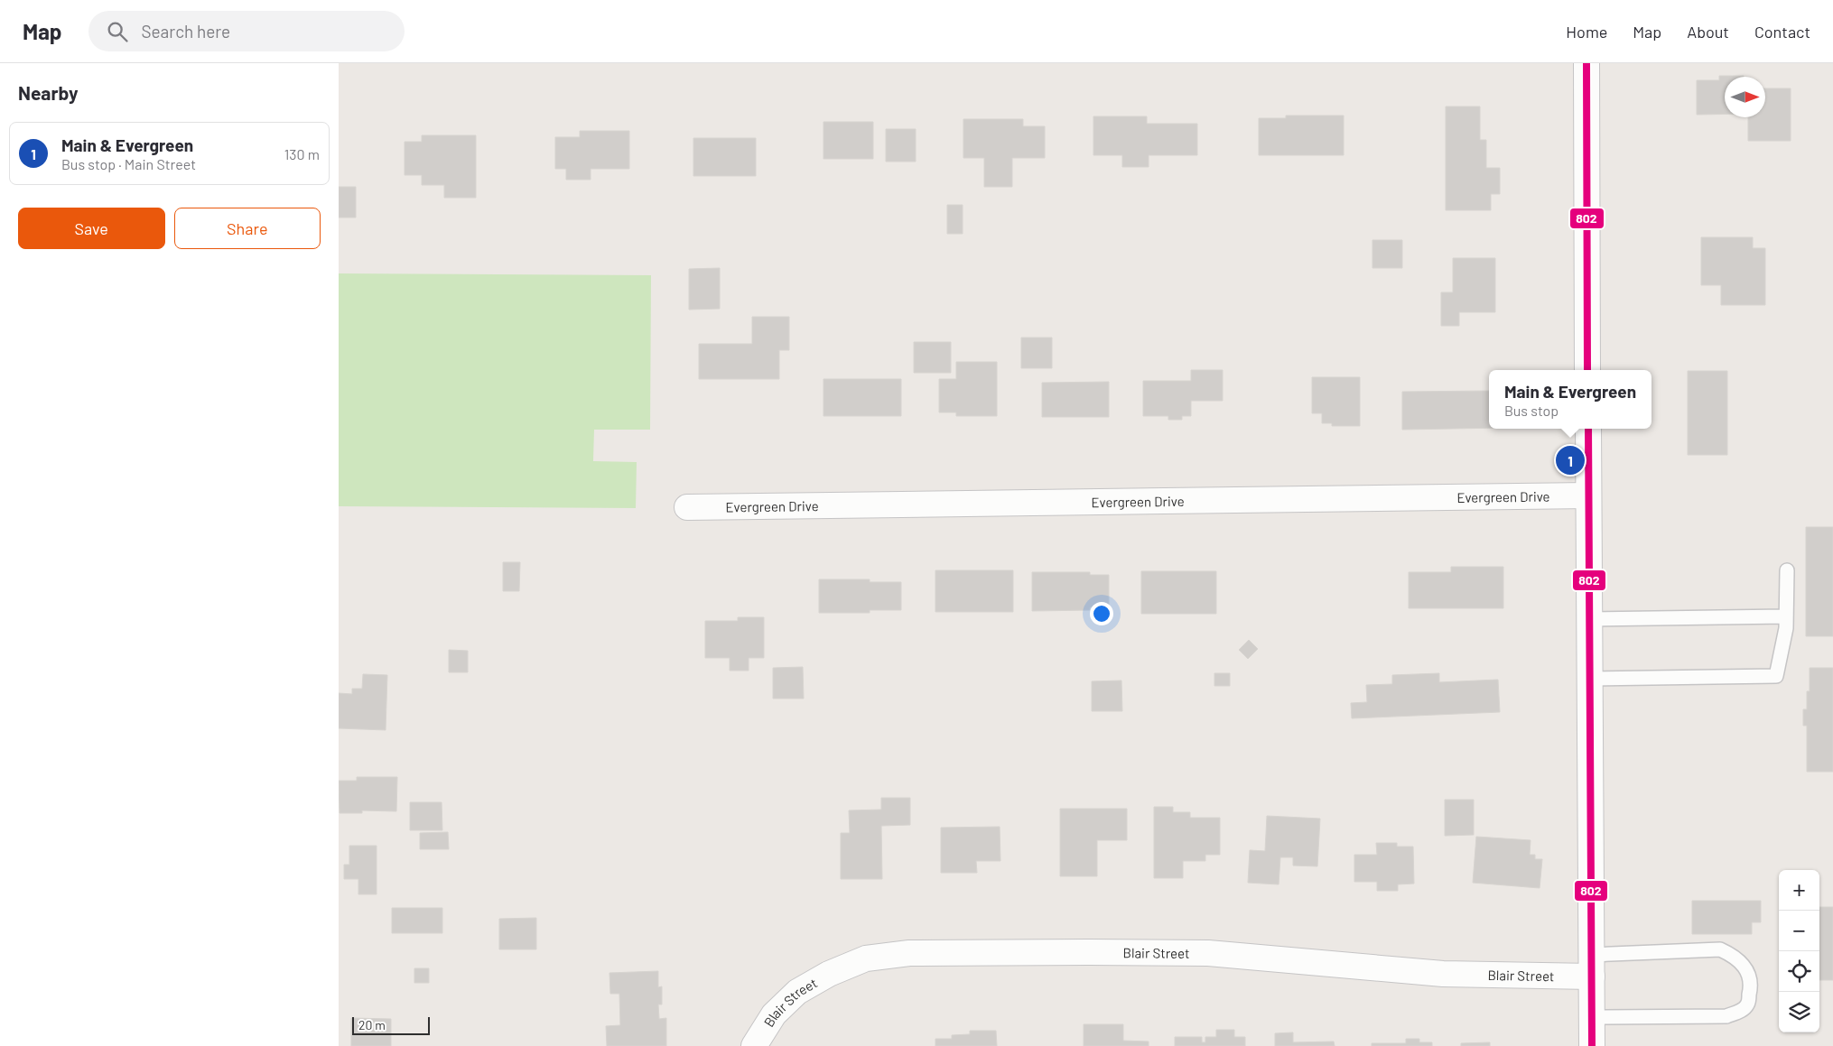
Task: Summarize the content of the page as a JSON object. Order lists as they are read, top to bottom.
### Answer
{
  "streets": {
    "street": ["Evergreen Drive", "Blair Street"]
  },
  "lines": ["transit line 802"],
  "scale_bar": "20 m",
  "north": "right",
  "page": {
    "header": "Map",
    "search": "Search here",
    "nav": [
      "Home",
      "Map",
      "About",
      "Contact"
    ],
    "heading": "Nearby",
    "list": [
      {
        "mark": "1",
        "name": "Main & Evergreen",
        "note": "Bus stop · Main Street",
        "value": "130 m"
      }
    ],
    "buttons": ["Save", "Share"],
    "popup": ["Main & Evergreen", "Bus stop"],
    "pins": "1",
    "map_buttons": ["+", "−"],
    "scale": "20 m"
  }
}
